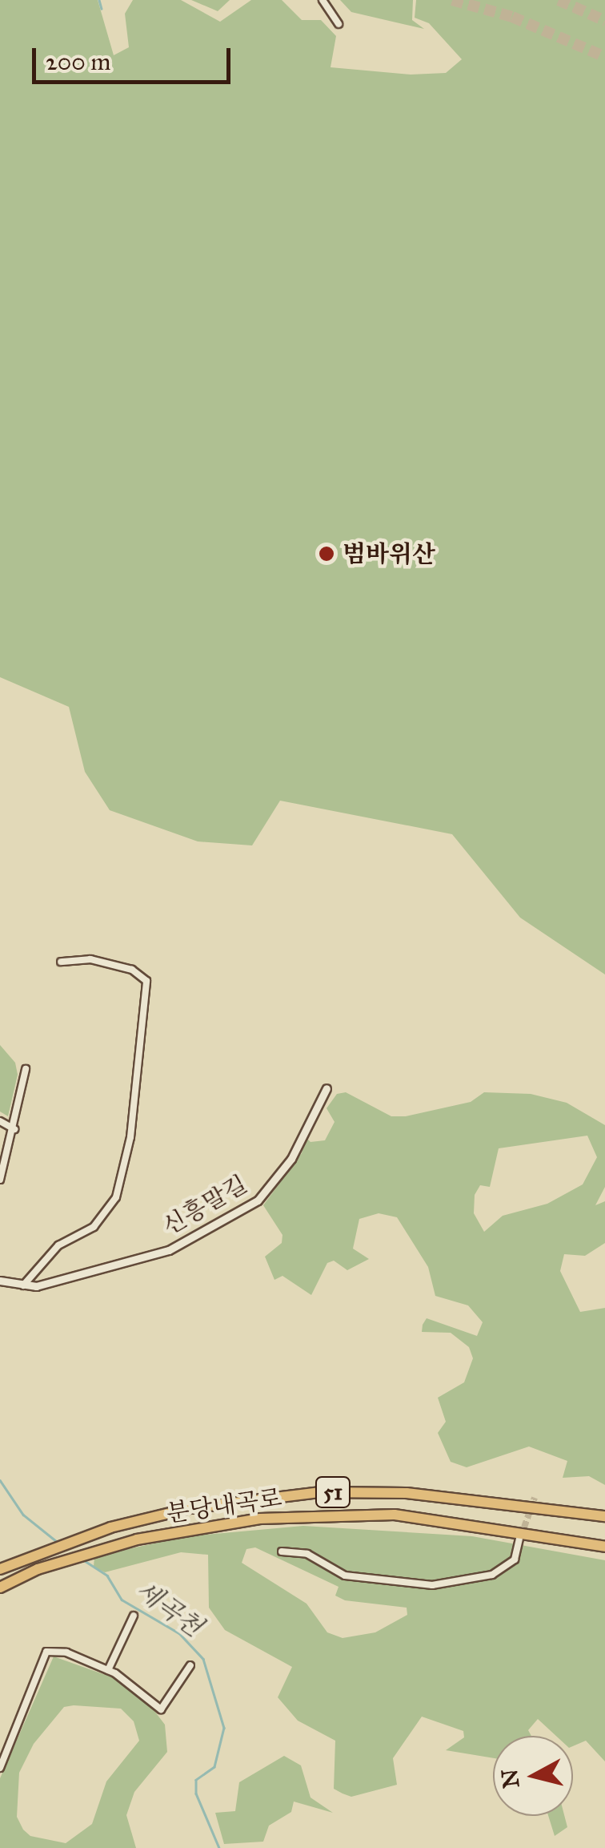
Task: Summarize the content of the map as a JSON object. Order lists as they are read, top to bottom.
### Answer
{
  "streets": {
    "highway": ["51", "분당내곡로"],
    "street": ["신흥말길"]
  },
  "water": ["세곡천"],
  "places": ["범바위산"],
  "scale_bar": "200 m",
  "north": "left"
}
